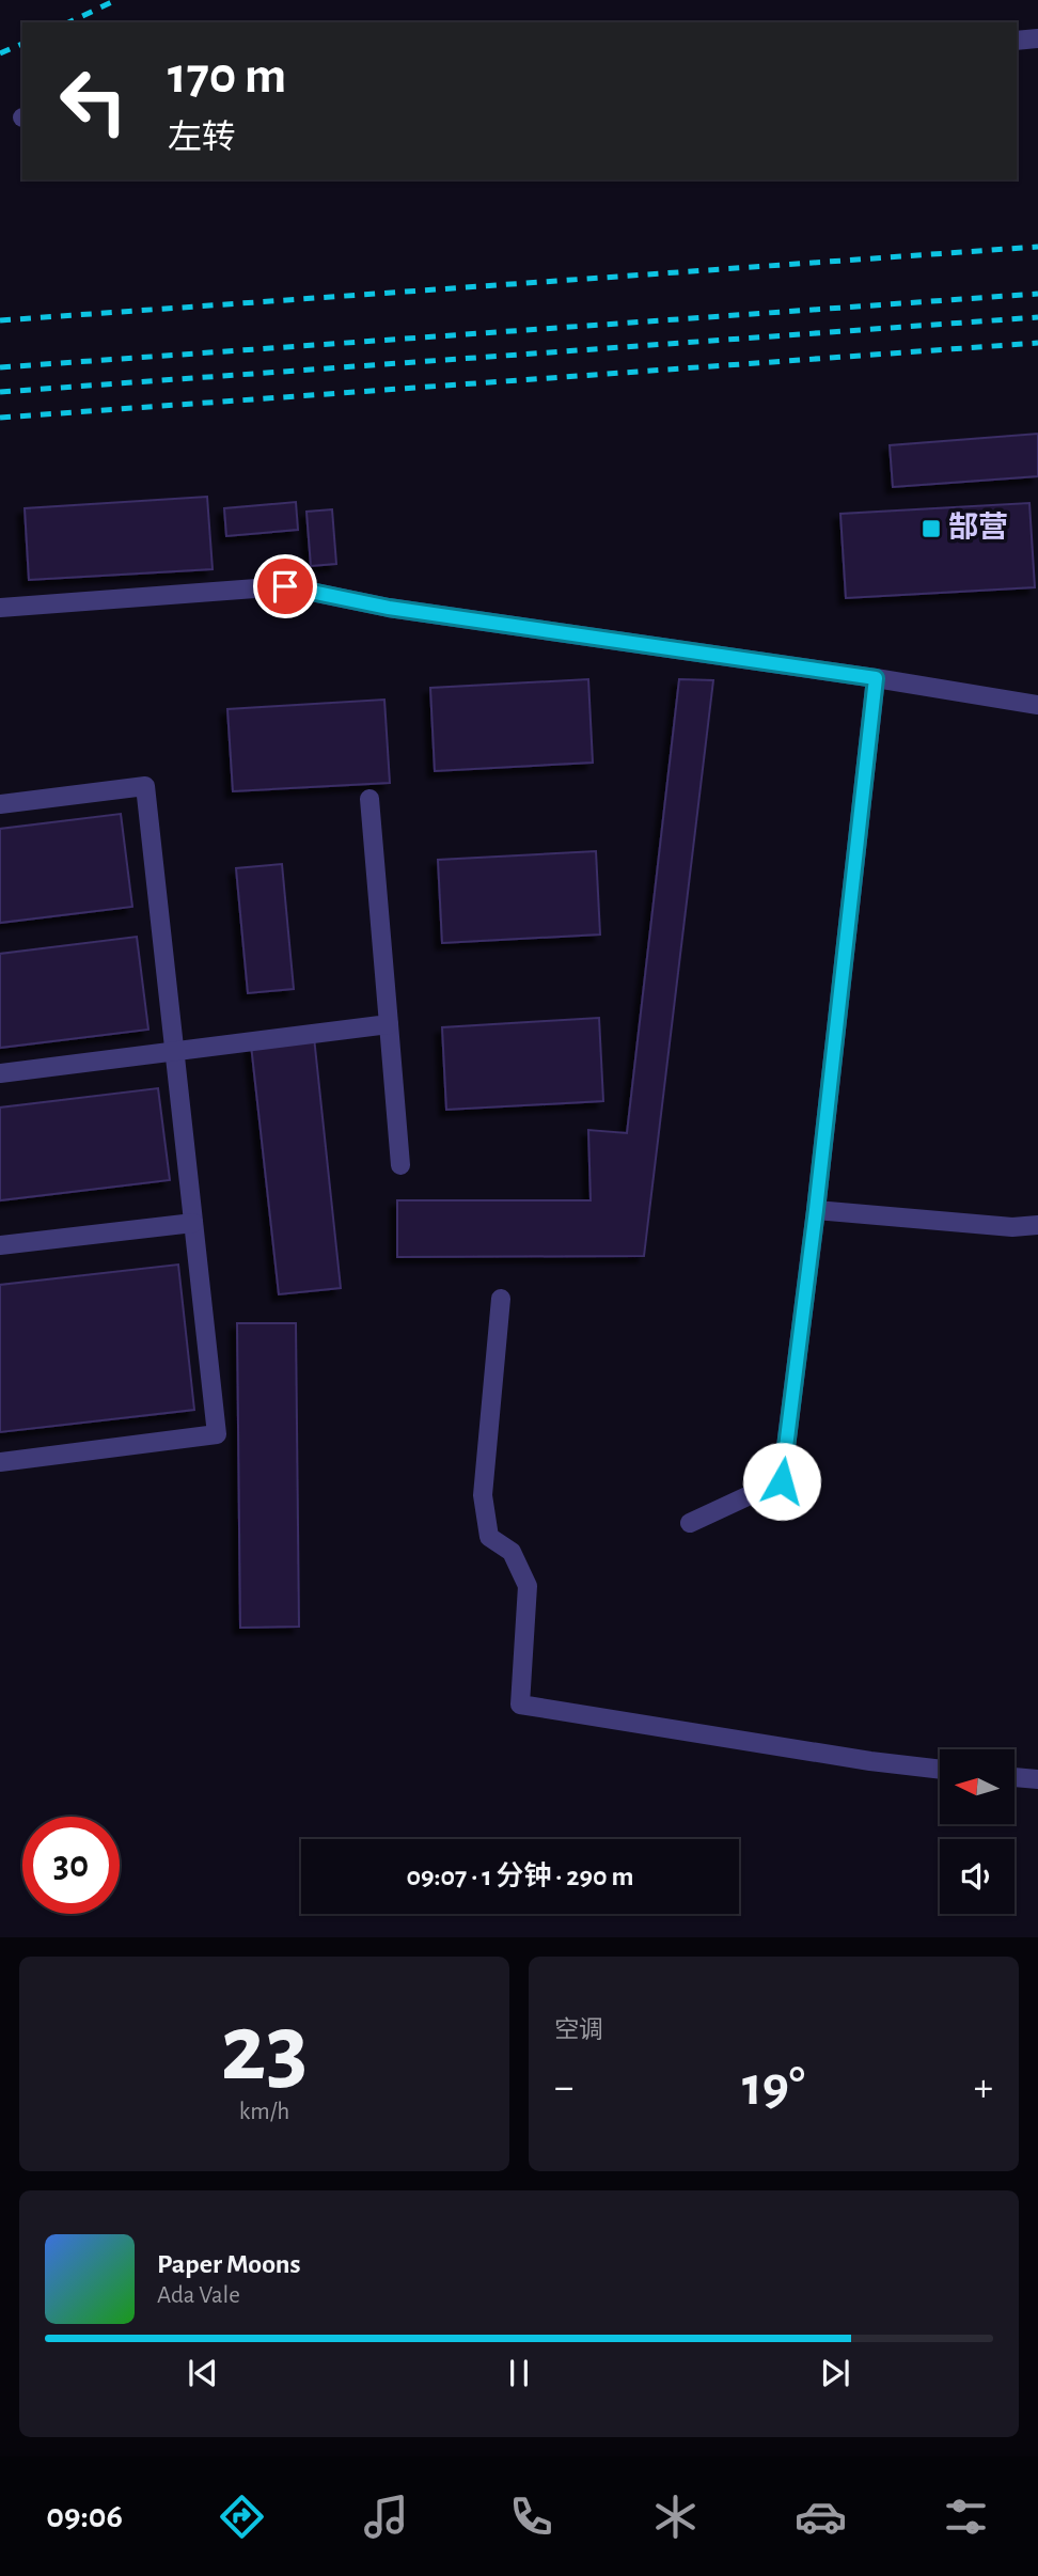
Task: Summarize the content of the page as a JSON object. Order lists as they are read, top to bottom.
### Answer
{
  "places": {
    "transit": ["郜营"]
  },
  "north": "left",
  "page": {
    "turn": ["170 m", "左转"],
    "limit": "30",
    "trip": "09:07 · 1 分钟 · 290 m",
    "tile": [
      ["23", "km/h"],
      "空调"
    ],
    "heat": ["−", "19°", "+"],
    "song": ["Paper Moons", "Ada Vale"],
    "tabs": "09:06"
  }
}
